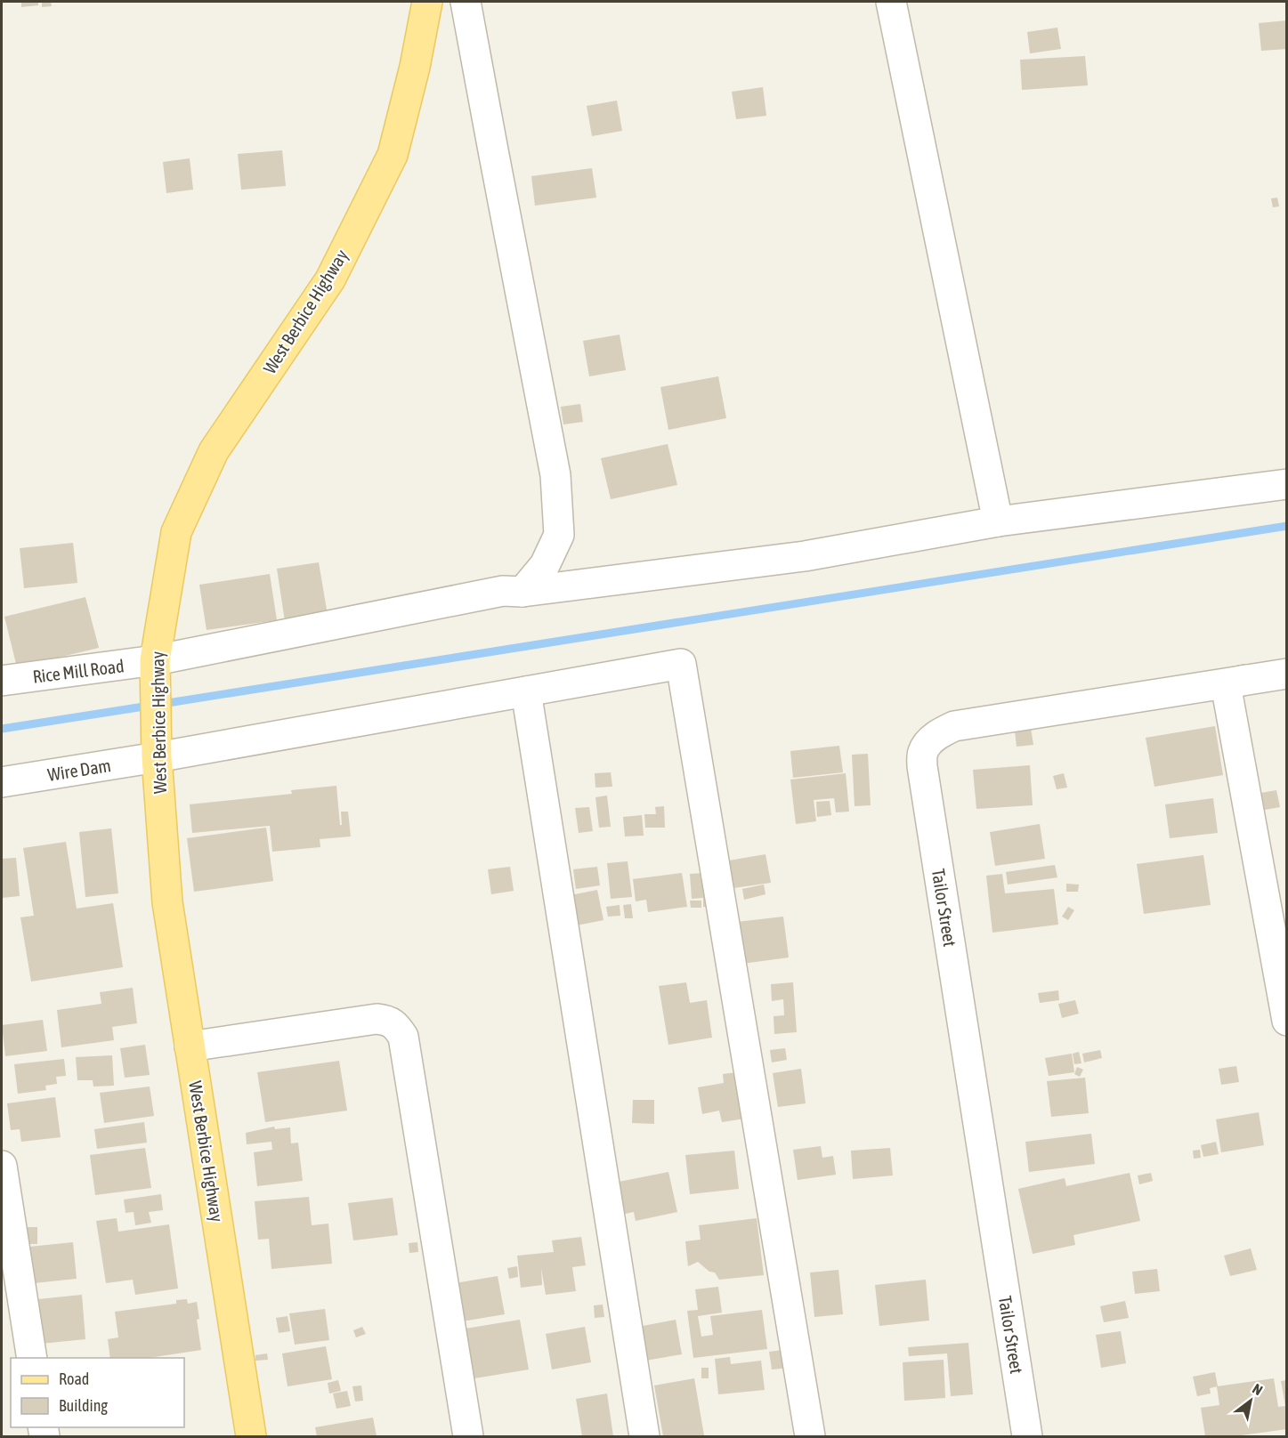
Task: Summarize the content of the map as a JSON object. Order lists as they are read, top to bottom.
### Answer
{
  "streets": {
    "main road": ["West Berbice Highway"],
    "street": ["Rice Mill Road", "Wire Dam", "Tailor Street"]
  },
  "crossings": [
    ["West Berbice Highway", "Rice Mill Road"],
    ["West Berbice Highway", "Wire Dam"]
  ],
  "legend": ["Road", "Building"],
  "north": "top right"
}
